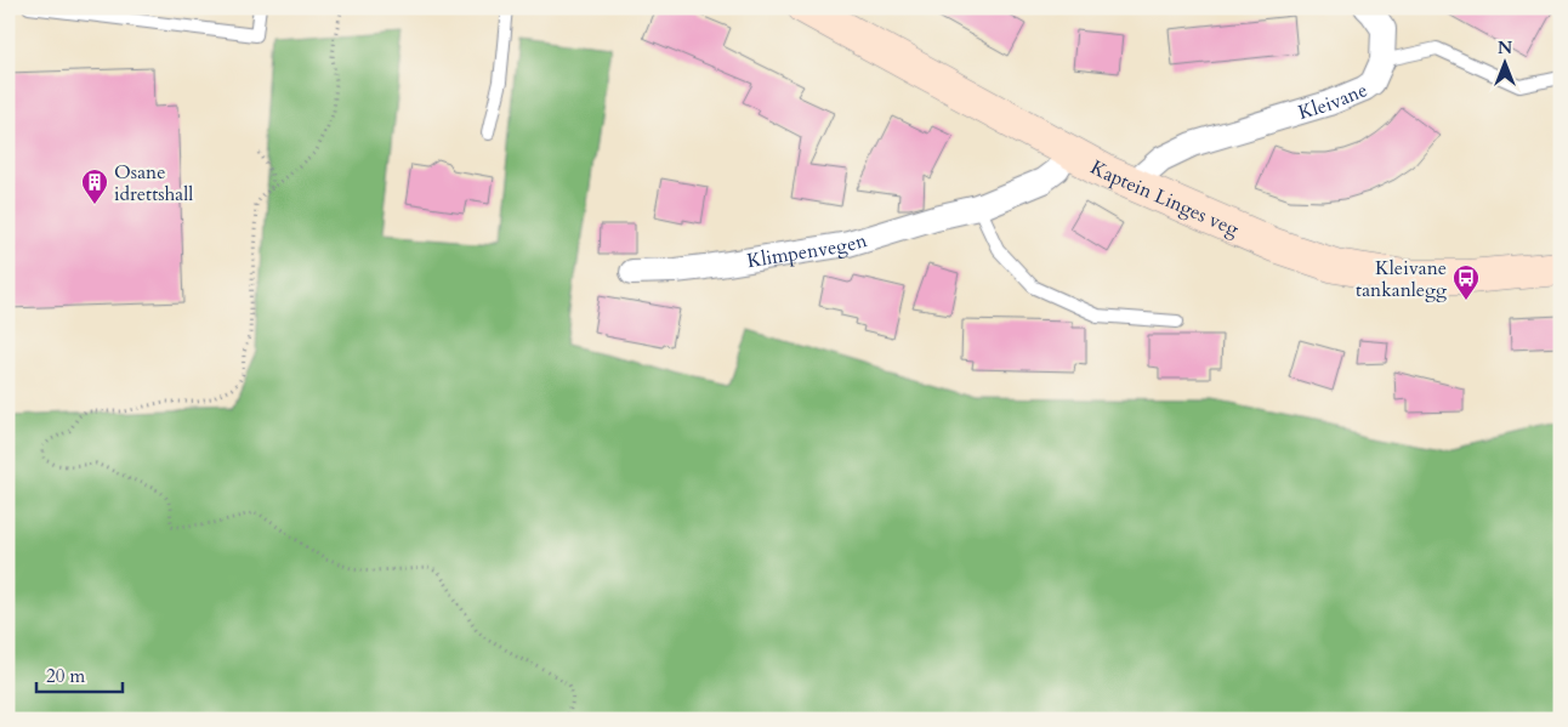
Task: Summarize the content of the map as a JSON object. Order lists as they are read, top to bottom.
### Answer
{
  "streets": {
    "main road": ["Kaptein Linges veg"],
    "street": ["Kleivane", "Klimpenvegen"]
  },
  "crossings": [
    ["Kleivane", "Kaptein Linges veg"],
    ["Kaptein Linges veg", "Klimpenvegen"]
  ],
  "places": {
    "building": ["Osane idrettshall"],
    "bus stop": ["Kleivane tankanlegg"]
  },
  "scale_bar": "20 m",
  "north": "top"
}
